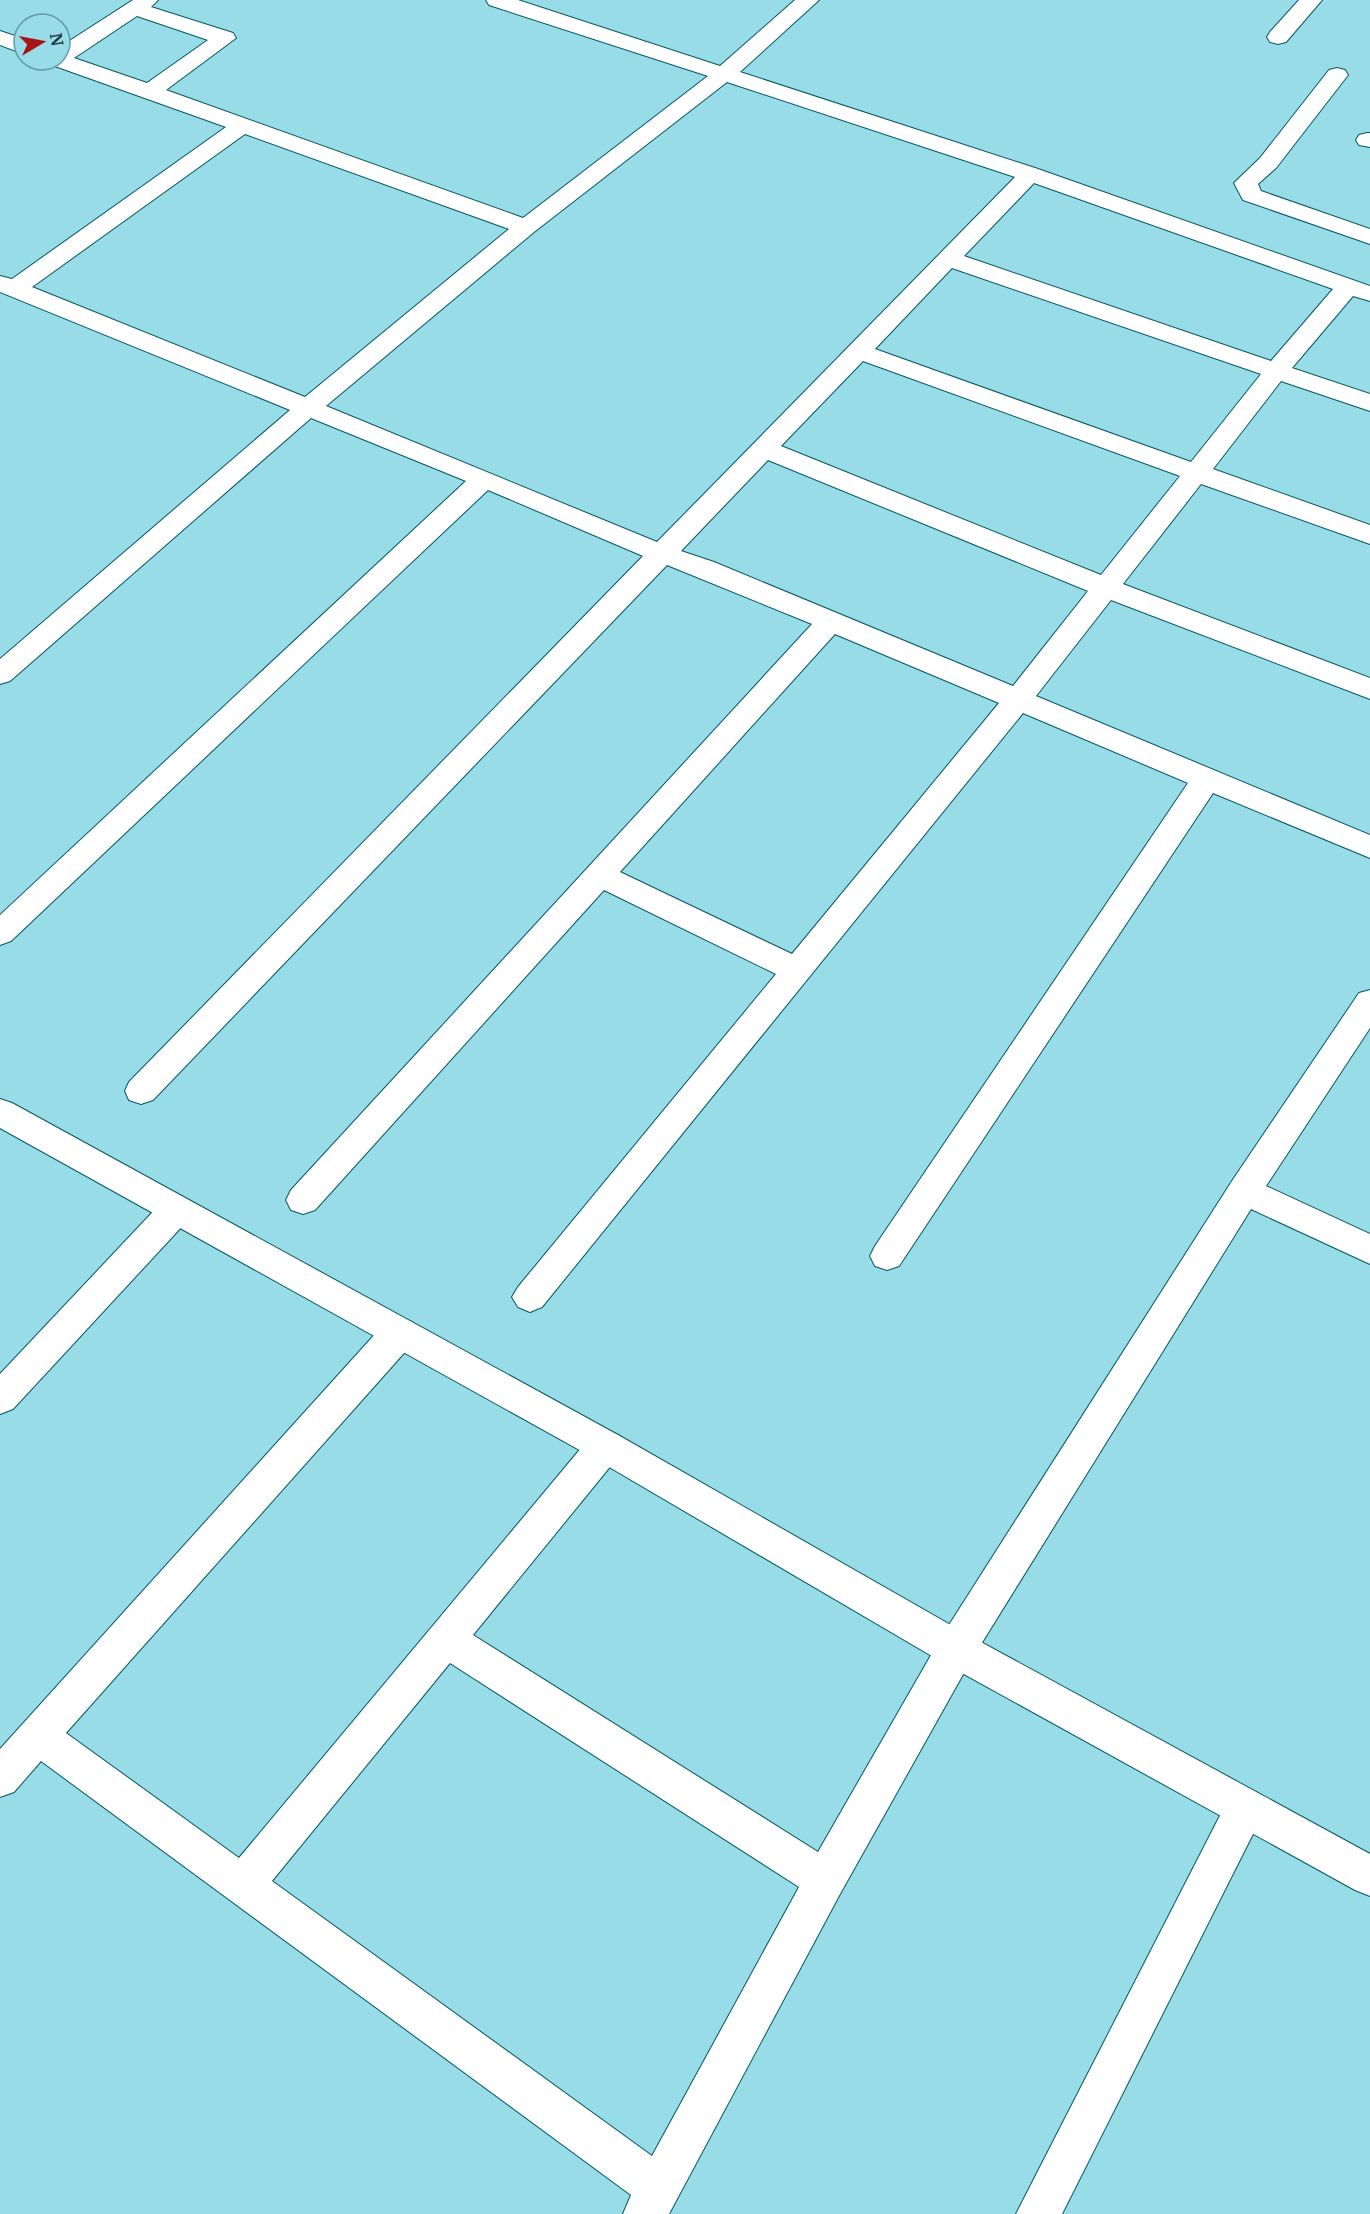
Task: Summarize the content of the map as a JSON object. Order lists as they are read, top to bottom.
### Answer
{
  "north": "right"
}
